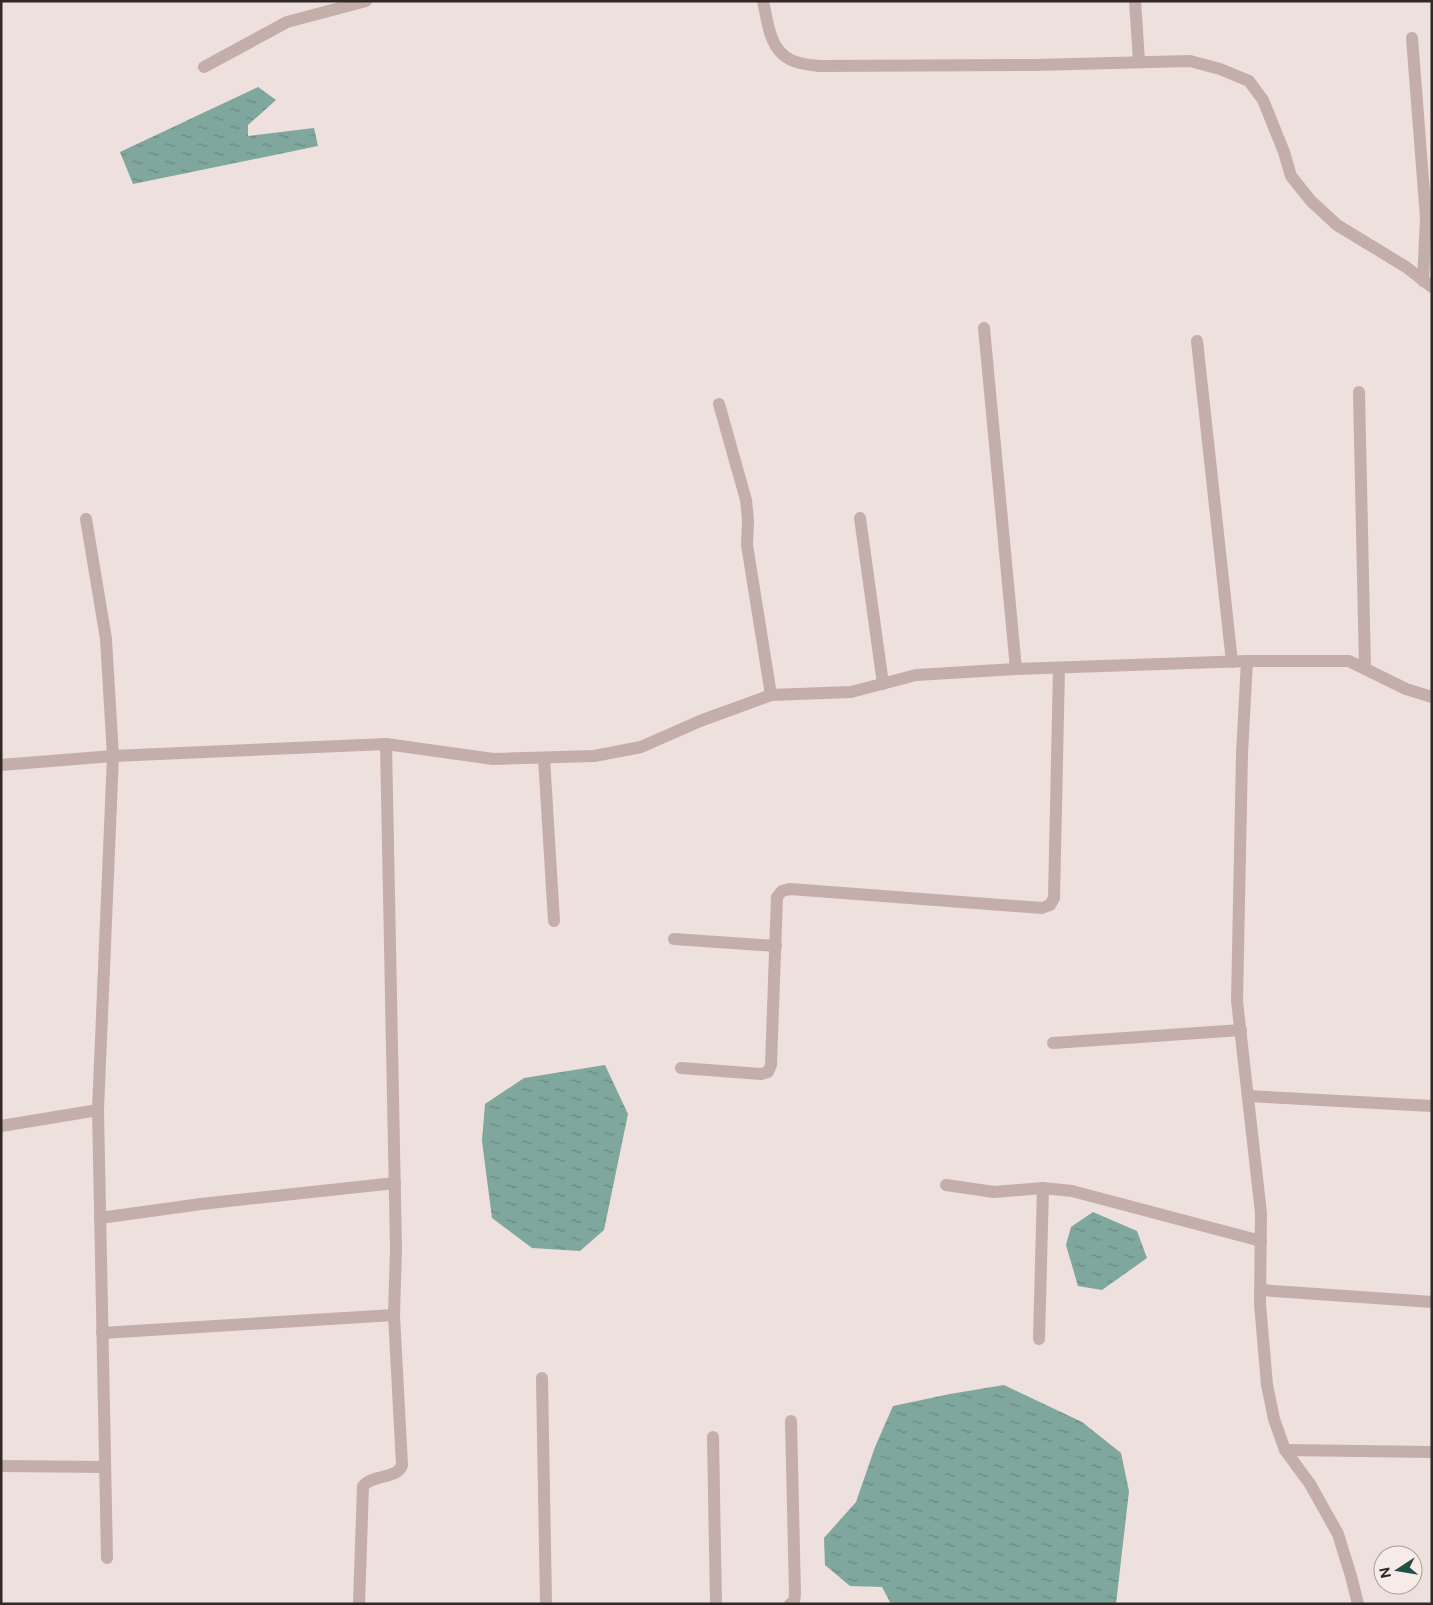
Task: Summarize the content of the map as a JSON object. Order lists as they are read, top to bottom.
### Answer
{
  "north": "left"
}
